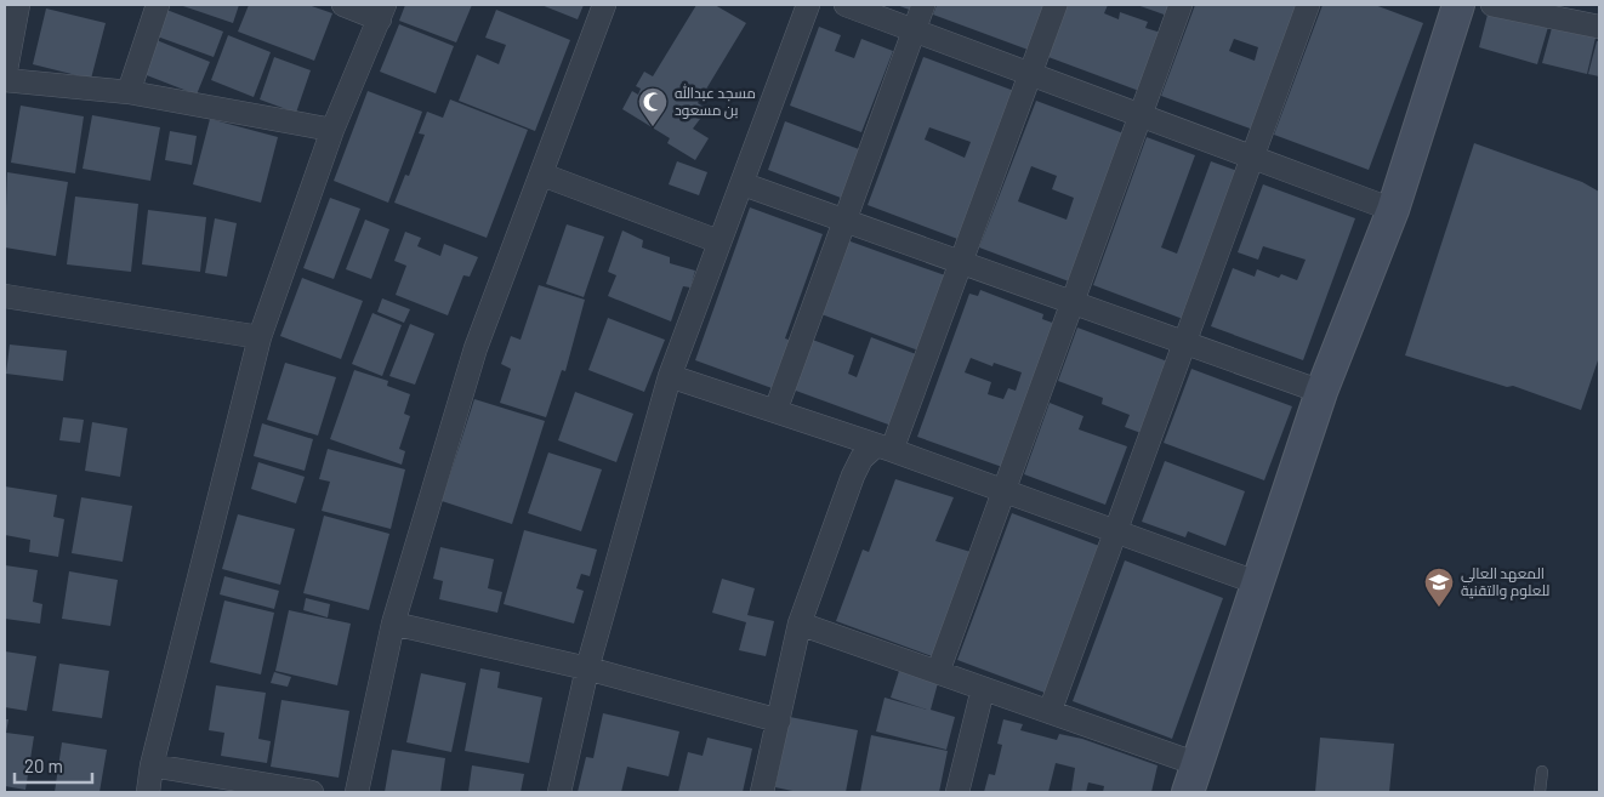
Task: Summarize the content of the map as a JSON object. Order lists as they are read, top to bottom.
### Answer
{
  "places": {
    "mosque": ["مسجد عبدالله بن مسعود"],
    "school or university": ["المعهد العالي للعلوم والتقنية"]
  },
  "scale_bar": "20 m"
}
